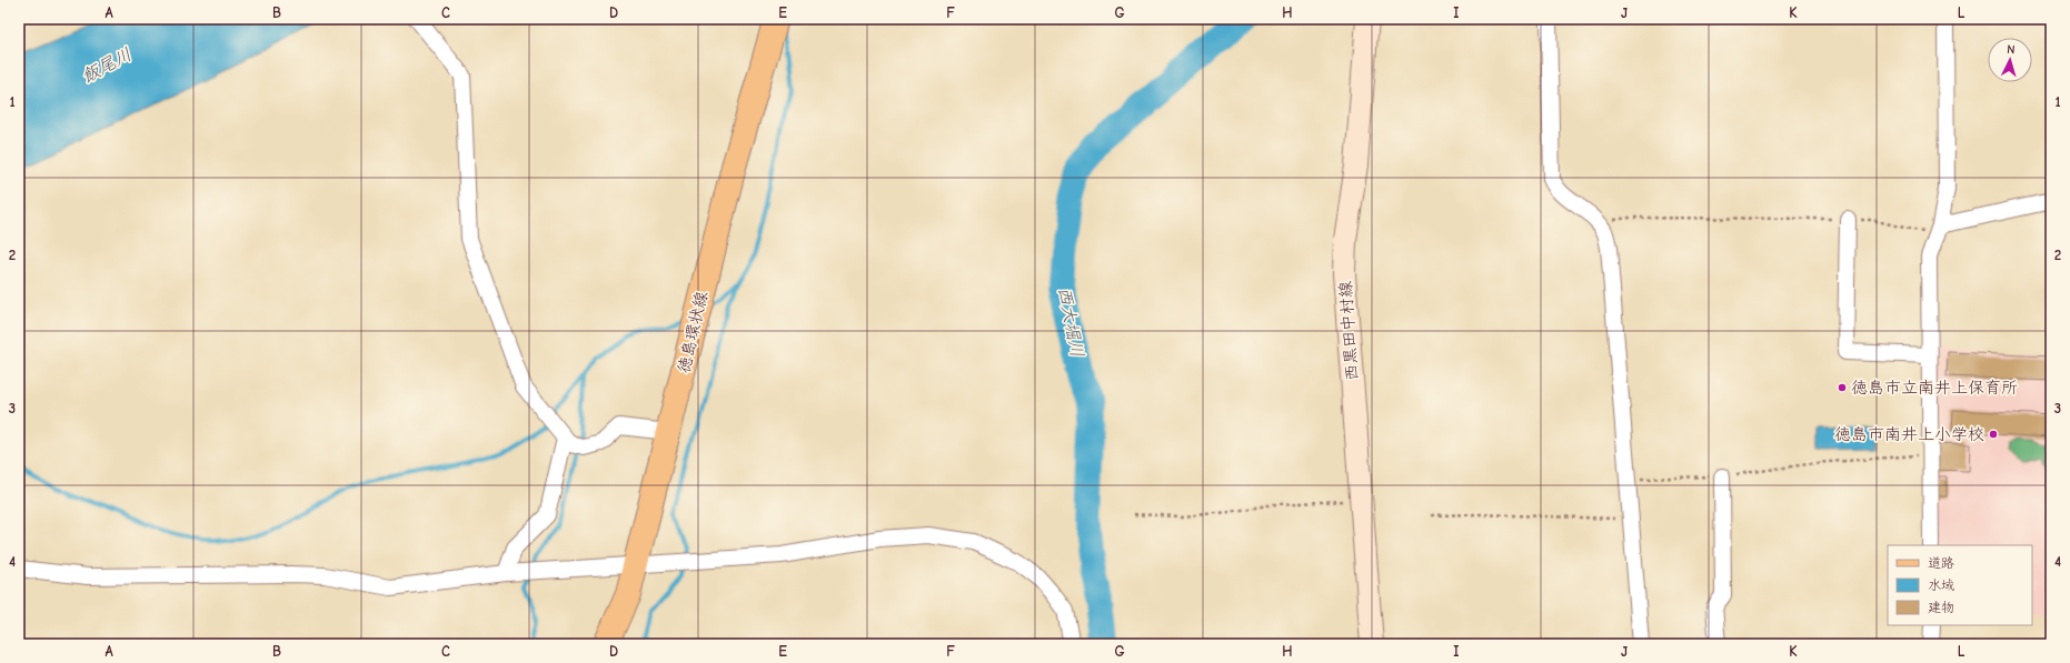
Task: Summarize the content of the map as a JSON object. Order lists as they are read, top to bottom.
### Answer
{
  "streets": {
    "main road": ["西黒田中村線", "徳島環状線"]
  },
  "water": ["飯尾川", "西大堀川"],
  "places": ["徳島市立南井上保育所", "徳島市南井上小学校"],
  "legend": ["道路", "水域", "建物"],
  "north": "top",
  "grid": {
    "columns": [
      "A",
      "B",
      "C",
      "D",
      "E",
      "F",
      "G",
      "H",
      "I",
      "J",
      "K",
      "L"
    ],
    "rows": [
      "1",
      "2",
      "3",
      "4"
    ]
  }
}
